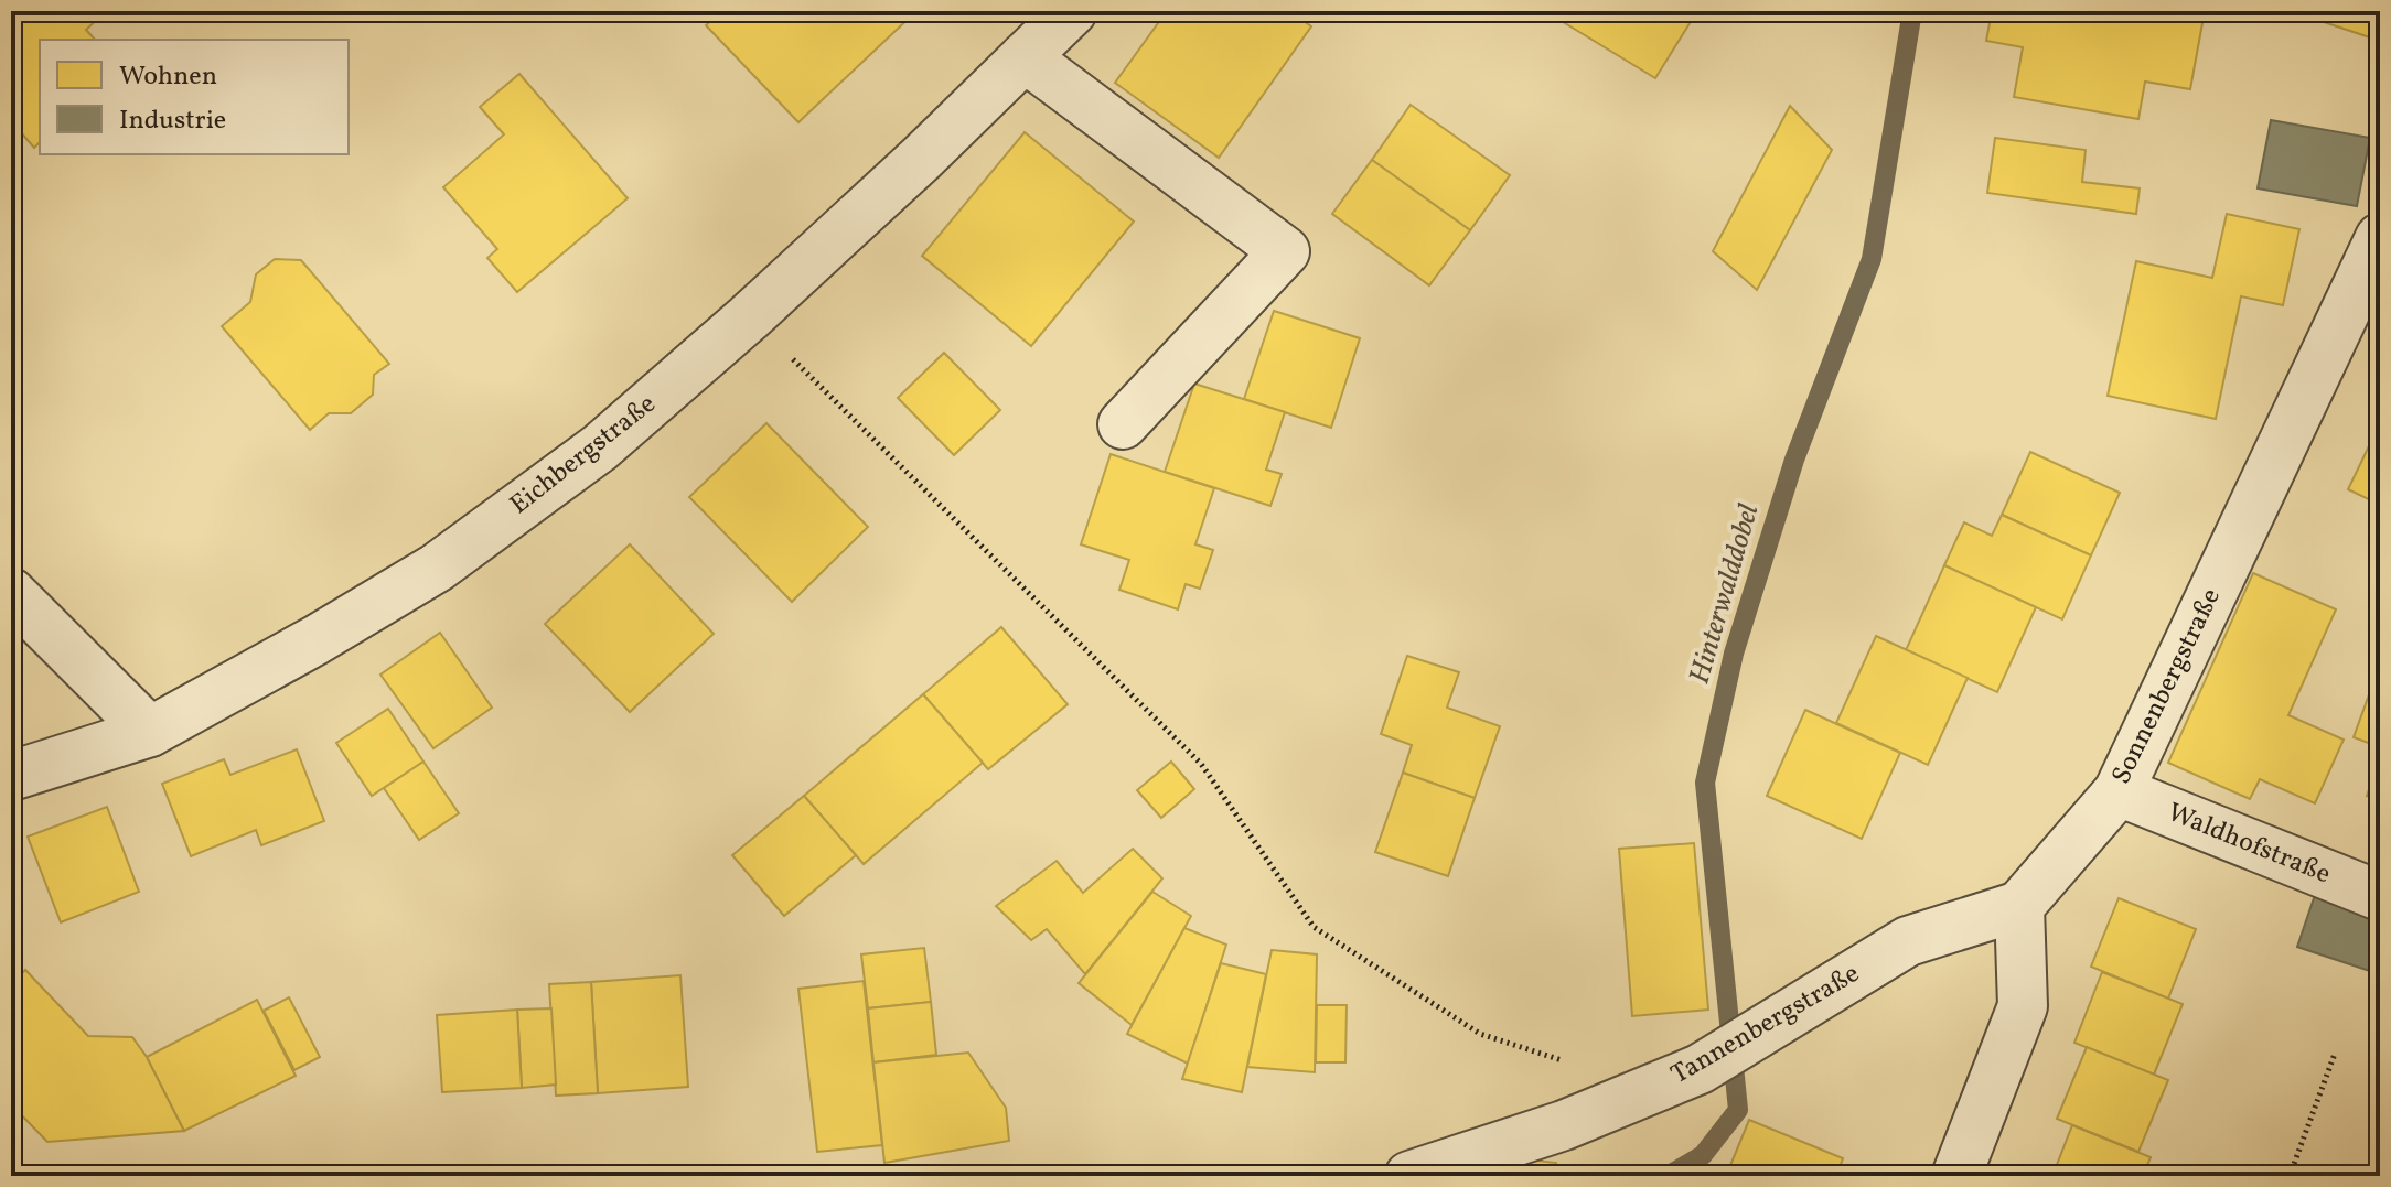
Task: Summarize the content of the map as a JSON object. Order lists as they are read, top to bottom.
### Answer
{
  "streets": {
    "street": [
      "Eichbergstraße",
      "Sonnenbergstraße",
      "Waldhofstraße",
      "Tannenbergstraße"
    ]
  },
  "crossings": [
    ["Sonnenbergstraße", "Waldhofstraße"],
    ["Sonnenbergstraße", "Tannenbergstraße"]
  ],
  "water": ["Hinterwalddobel"],
  "legend": ["Wohnen", "Industrie"]
}
